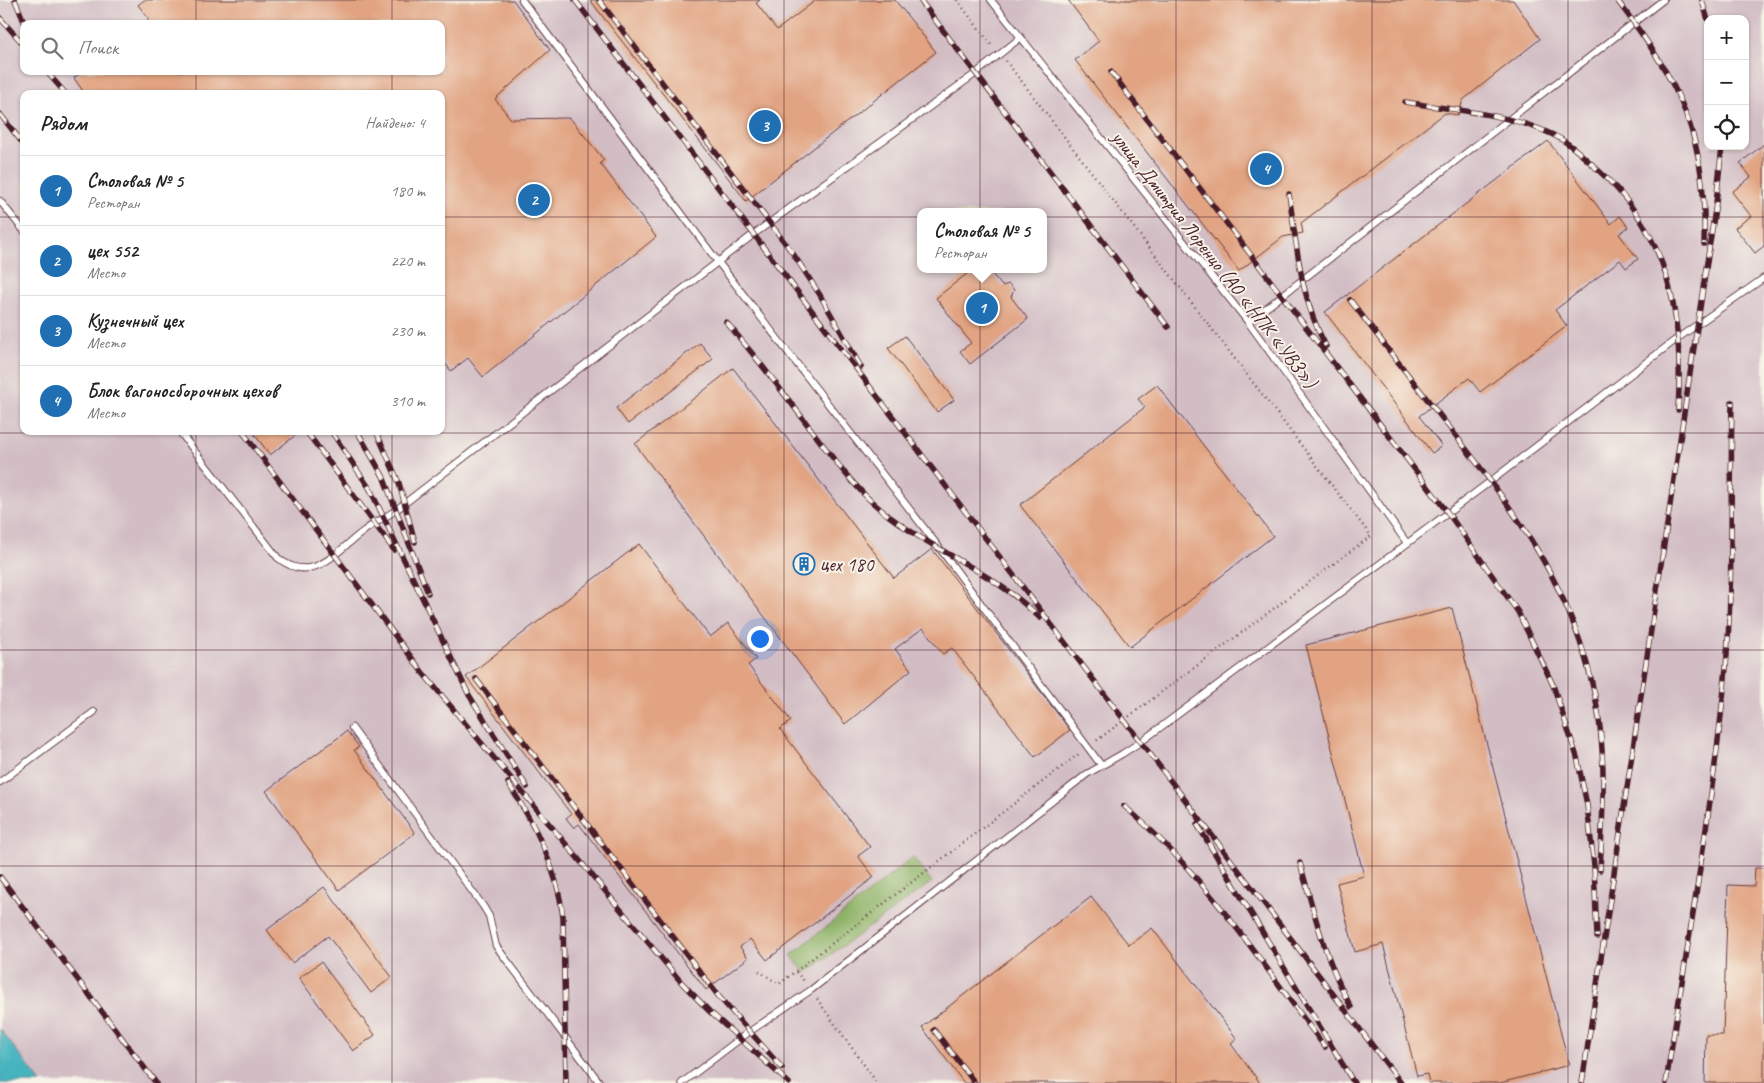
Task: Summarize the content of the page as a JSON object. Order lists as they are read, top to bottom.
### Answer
{
  "streets": {
    "lane": ["улица Дмитрия Лоренцо (АО «НПК «УВЗ»)"]
  },
  "places": {
    "building": ["цех 180"]
  },
  "page": {
    "map_buttons": ["+", "−"],
    "search": "Поиск",
    "heading": ["Рядом", "Найдено: 4"],
    "pins": [
      "3",
      "4",
      "2",
      "1"
    ],
    "list": [
      {
        "mark": "1",
        "name": "Столовая № 5",
        "note": "Ресторан",
        "value": "180 m"
      },
      {
        "mark": "2",
        "name": "цех 552",
        "note": "Место",
        "value": "220 m"
      },
      {
        "mark": "3",
        "name": "Кузнечный цех",
        "note": "Место",
        "value": "230 m"
      },
      {
        "mark": "4",
        "name": "Блок вагоносборочных цехов",
        "note": "Место",
        "value": "310 m"
      }
    ],
    "popup": ["Столовая № 5", "Ресторан"]
  }
}
